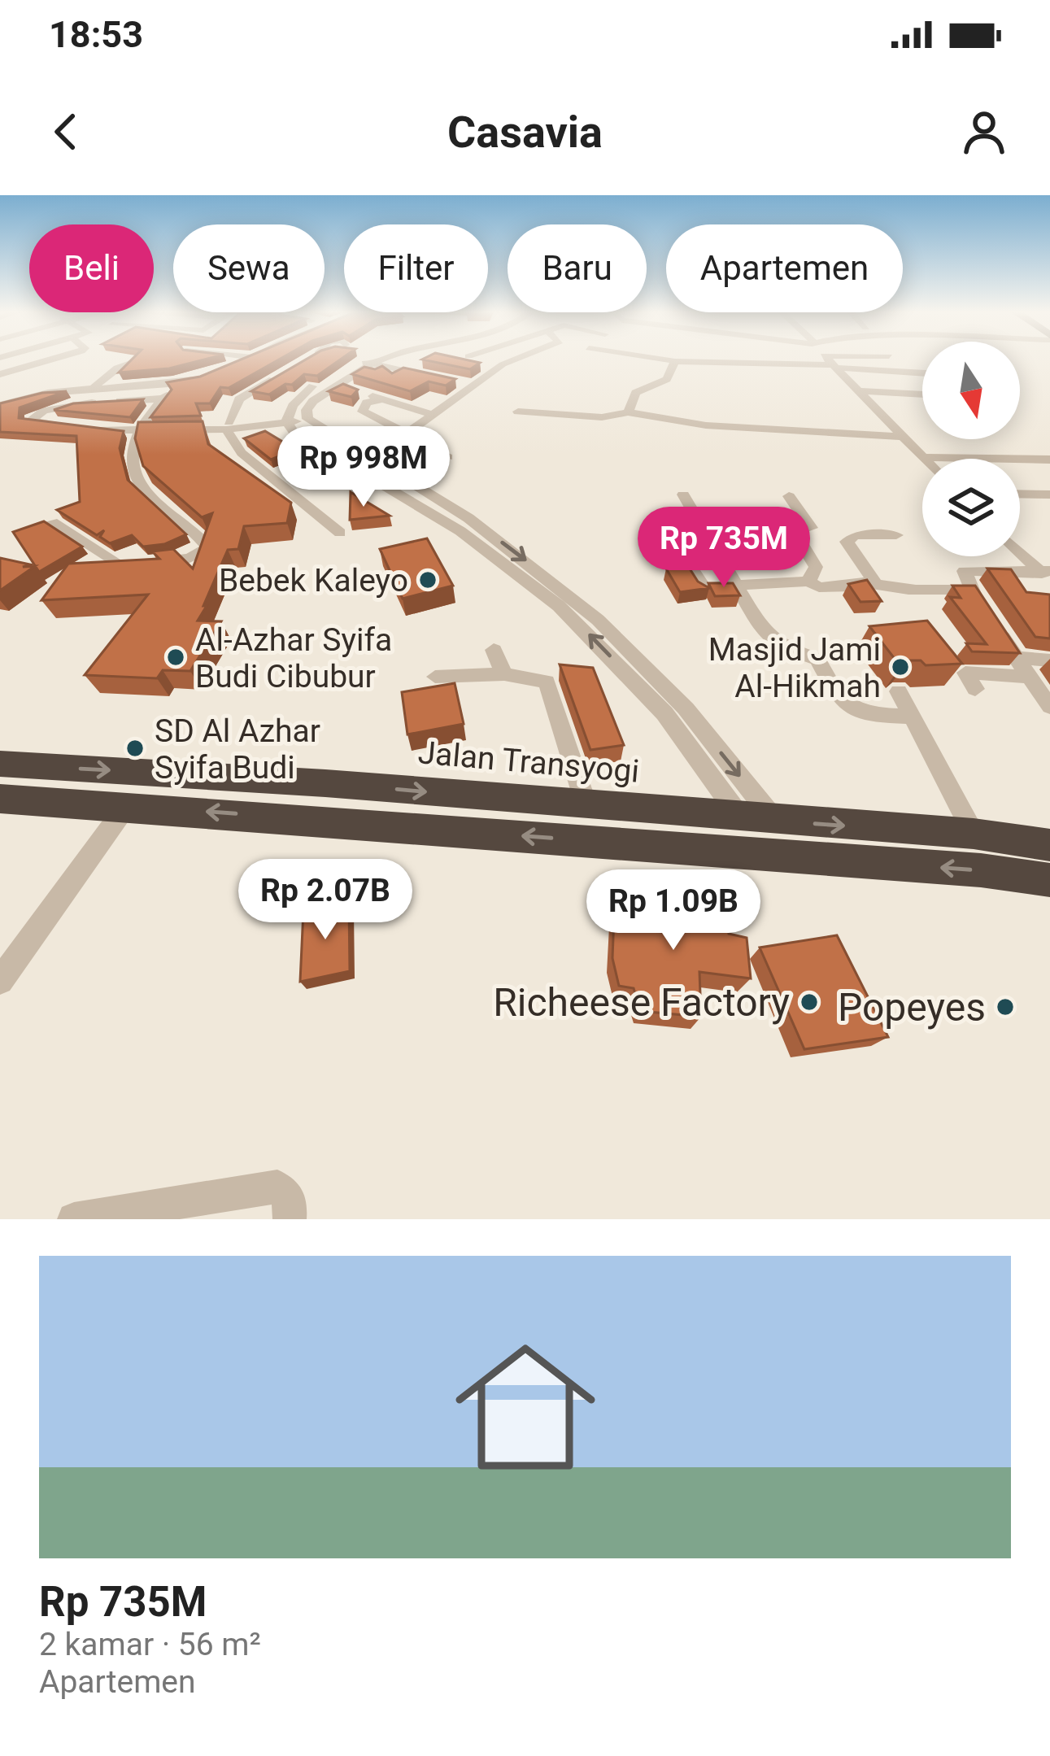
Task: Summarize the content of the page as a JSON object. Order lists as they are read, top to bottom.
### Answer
{
  "streets": {
    "highway": ["Jalan Transyogi"]
  },
  "places": [
    "Bebek Kaleyo",
    "Al-Azhar Syifa Budi Cibubur",
    "Masjid Jami Al-Hikmah",
    "SD Al Azhar Syifa Budi",
    "Richeese Factory",
    "Popeyes"
  ],
  "north": "bottom",
  "page": {
    "status": "18:53",
    "header": "Casavia",
    "chip": [
      "Beli",
      "Sewa",
      "Filter",
      "Baru",
      "Apartemen"
    ],
    "price": [
      "Rp 998M",
      "Rp 735M",
      "Rp 2.07B",
      "Rp 1.09B"
    ],
    "list": [
      {
        "name": "Rp 735M",
        "note": "2 kamar · 56 m² · Apartemen"
      }
    ]
  }
}
